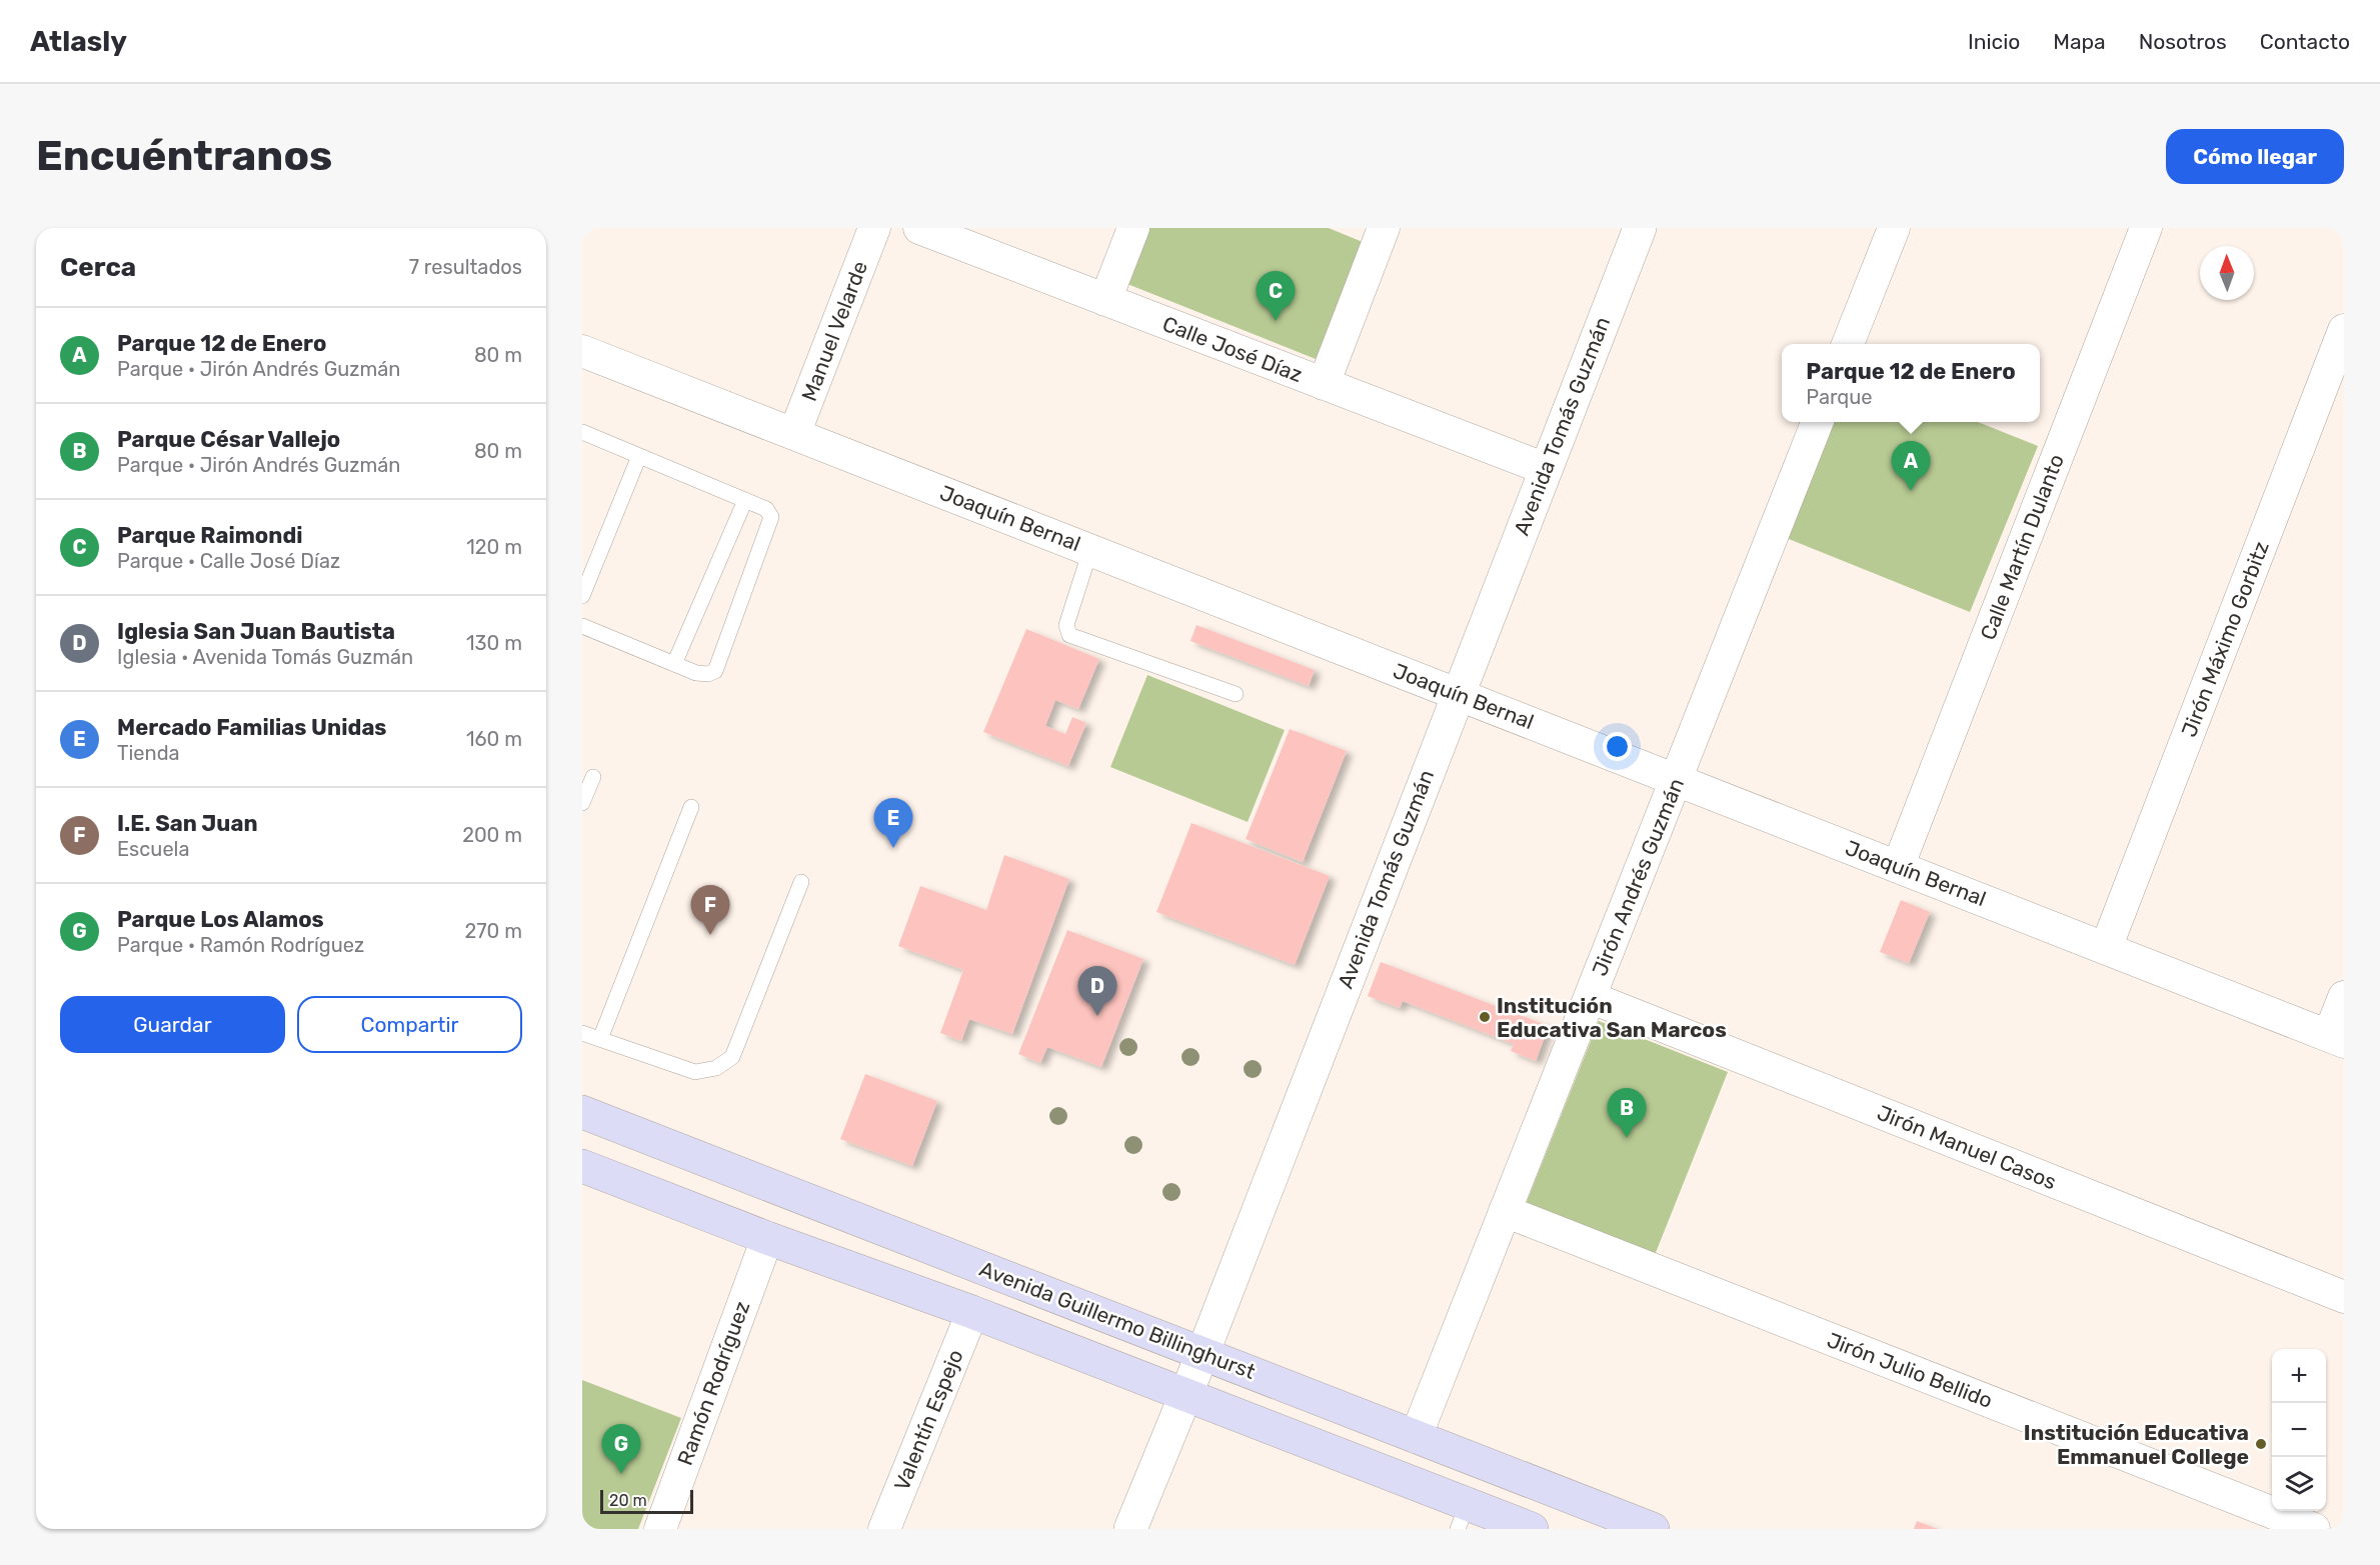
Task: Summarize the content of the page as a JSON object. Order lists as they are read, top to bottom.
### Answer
{
  "streets": {
    "main road": ["Avenida Guillermo Billinghurst"],
    "street": [
      "Manuel Velarde",
      "Calle José Díaz",
      "Avenida Tomás Guzmán",
      "Joaquín Bernal",
      "Calle Martín Dulanto",
      "Jirón Máximo Gorbitz",
      "Jirón Andrés Guzmán",
      "Jirón Manuel Casos",
      "Jirón Julio Bellido",
      "Ramón Rodríguez",
      "Valentín Espejo"
    ]
  },
  "crossings": [
    ["Manuel Velarde", "Joaquín Bernal"],
    ["Calle José Díaz", "Avenida Tomás Guzmán"],
    ["Avenida Tomás Guzmán", "Joaquín Bernal"],
    ["Avenida Tomás Guzmán", "Avenida Guillermo Billinghurst"],
    ["Joaquín Bernal", "Calle Martín Dulanto"],
    ["Joaquín Bernal", "Jirón Máximo Gorbitz"],
    ["Joaquín Bernal", "Jirón Andrés Guzmán"],
    ["Jirón Andrés Guzmán", "Jirón Manuel Casos"],
    ["Jirón Andrés Guzmán", "Avenida Guillermo Billinghurst"],
    ["Jirón Andrés Guzmán", "Jirón Julio Bellido"]
  ],
  "places": ["Institución Educativa San Marcos", "Institución Educativa Emmanuel College"],
  "scale_bar": "20 m",
  "north": "top",
  "page": {
    "header": "Atlasly",
    "nav": [
      "Inicio",
      "Mapa",
      "Nosotros",
      "Contacto"
    ],
    "buttons": [
      "Cómo llegar",
      ["Guardar", "Compartir"]
    ],
    "title": "Encuéntranos",
    "heading": ["Cerca", "7 resultados"],
    "pins": [
      "C",
      "A",
      "E",
      "F",
      "D",
      "B",
      "G"
    ],
    "list": [
      {
        "mark": "A",
        "name": "Parque 12 de Enero",
        "note": "Parque · Jirón Andrés Guzmán",
        "value": "80 m"
      },
      {
        "mark": "B",
        "name": "Parque César Vallejo",
        "note": "Parque · Jirón Andrés Guzmán",
        "value": "80 m"
      },
      {
        "mark": "C",
        "name": "Parque Raimondi",
        "note": "Parque · Calle José Díaz",
        "value": "120 m"
      },
      {
        "mark": "D",
        "name": "Iglesia San Juan Bautista",
        "note": "Iglesia · Avenida Tomás Guzmán",
        "value": "130 m"
      },
      {
        "mark": "E",
        "name": "Mercado Familias Unidas",
        "note": "Tienda",
        "value": "160 m"
      },
      {
        "mark": "F",
        "name": "I.E. San Juan",
        "note": "Escuela",
        "value": "200 m"
      },
      {
        "mark": "G",
        "name": "Parque Los Alamos",
        "note": "Parque · Ramón Rodríguez",
        "value": "270 m"
      }
    ],
    "popup": ["Parque 12 de Enero", "Parque"],
    "map_buttons": ["+", "−"],
    "scale": "20 m"
  }
}
